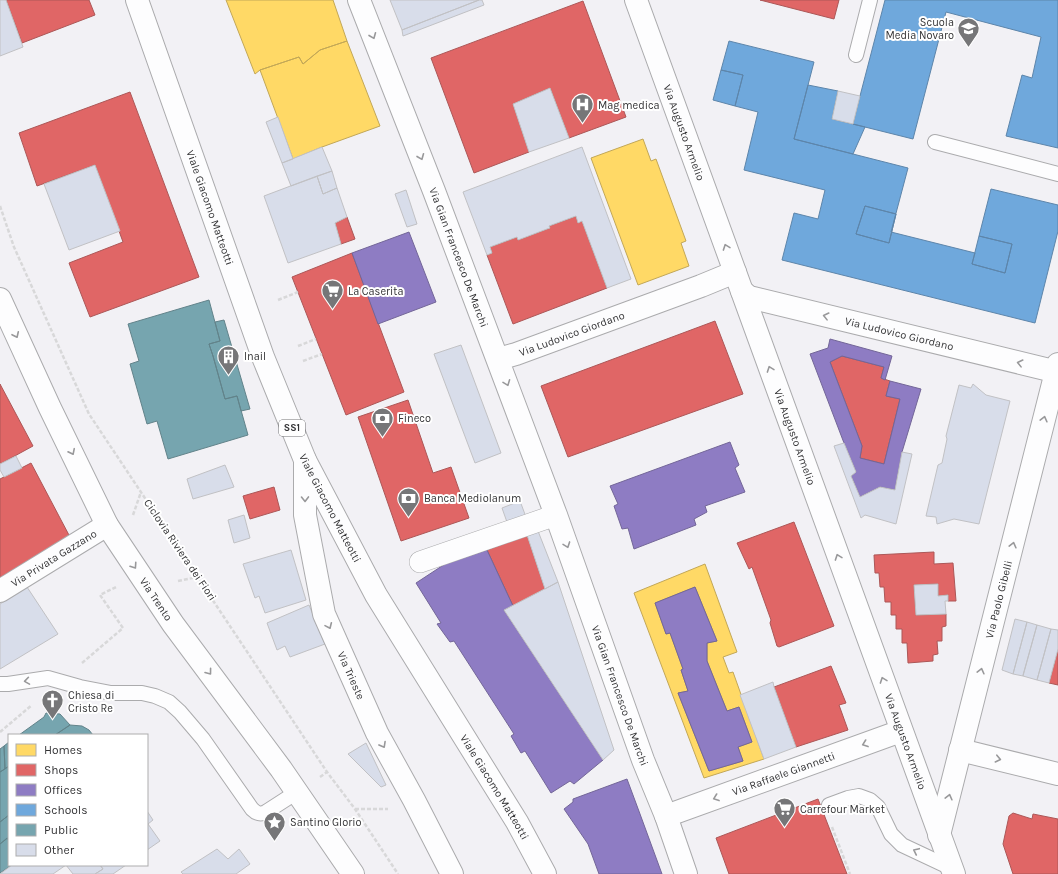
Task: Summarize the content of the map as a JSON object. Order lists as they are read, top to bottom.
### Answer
{
  "streets": {
    "street": [
      "Via Augusto Armelio",
      "Viale Giacomo Matteotti",
      "Via Gian Francesco De Marchi",
      "Via Ludovico Giordano",
      "SS1",
      "Via Privata Gazzano",
      "Via Trento",
      "Via Paolo Gibelli",
      "Via Trieste",
      "Via Raffaele Giannetti"
    ],
    "path": ["Ciclovia Riviera dei Fiori"]
  },
  "crossings": [
    ["Via Augusto Armelio", "Via Ludovico Giordano"],
    ["Via Augusto Armelio", "Via Paolo Gibelli"],
    ["Via Augusto Armelio", "Via Raffaele Giannetti"],
    ["Viale Giacomo Matteotti", "Via Trieste"],
    ["Via Gian Francesco De Marchi", "Via Ludovico Giordano"],
    ["Via Gian Francesco De Marchi", "Via Raffaele Giannetti"],
    ["Via Ludovico Giordano", "Via Paolo Gibelli"],
    ["Via Privata Gazzano", "Via Trento"]
  ],
  "one_way": [
    "Via Augusto Armelio",
    "Via Gian Francesco De Marchi",
    "Via Ludovico Giordano",
    "Via Trento",
    "Via Paolo Gibelli",
    "Via Trieste",
    "Via Raffaele Giannetti"
  ],
  "places": {
    "school or university": ["Scuola Media Novaro"],
    "hospital": ["Mag medica"],
    "supermarket": ["La Caserita", "Carrefour Market"],
    "building": ["Inail"],
    "bank": ["Fineco", "Banca Mediolanum"],
    "church": ["Chiesa di Cristo Re"],
    "place": ["Santino Glorio"]
  },
  "legend": [
    "Homes",
    "Shops",
    "Offices",
    "Schools",
    "Public",
    "Other"
  ]
}
